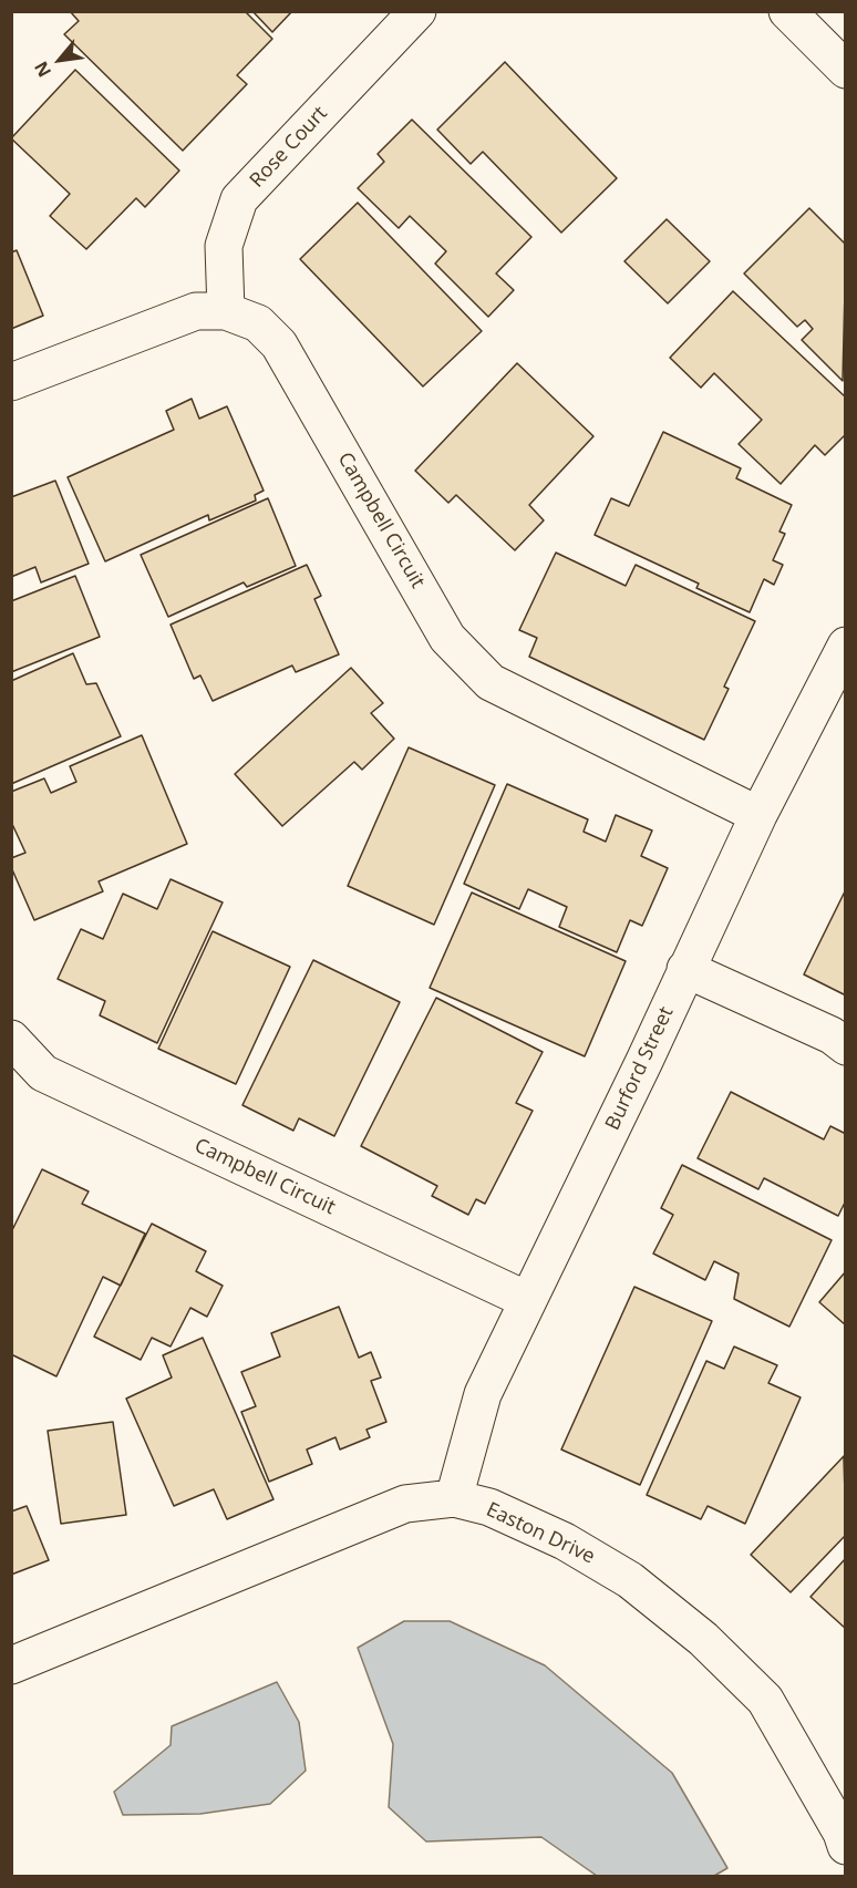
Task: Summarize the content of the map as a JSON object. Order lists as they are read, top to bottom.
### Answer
{
  "streets": {
    "street": [
      "Rose Court",
      "Campbell Circuit",
      "Burford Street",
      "Easton Drive"
    ]
  },
  "crossings": [
    ["Rose Court", "Campbell Circuit"],
    ["Campbell Circuit", "Burford Street"],
    ["Burford Street", "Easton Drive"]
  ],
  "north": "bottom left"
}
